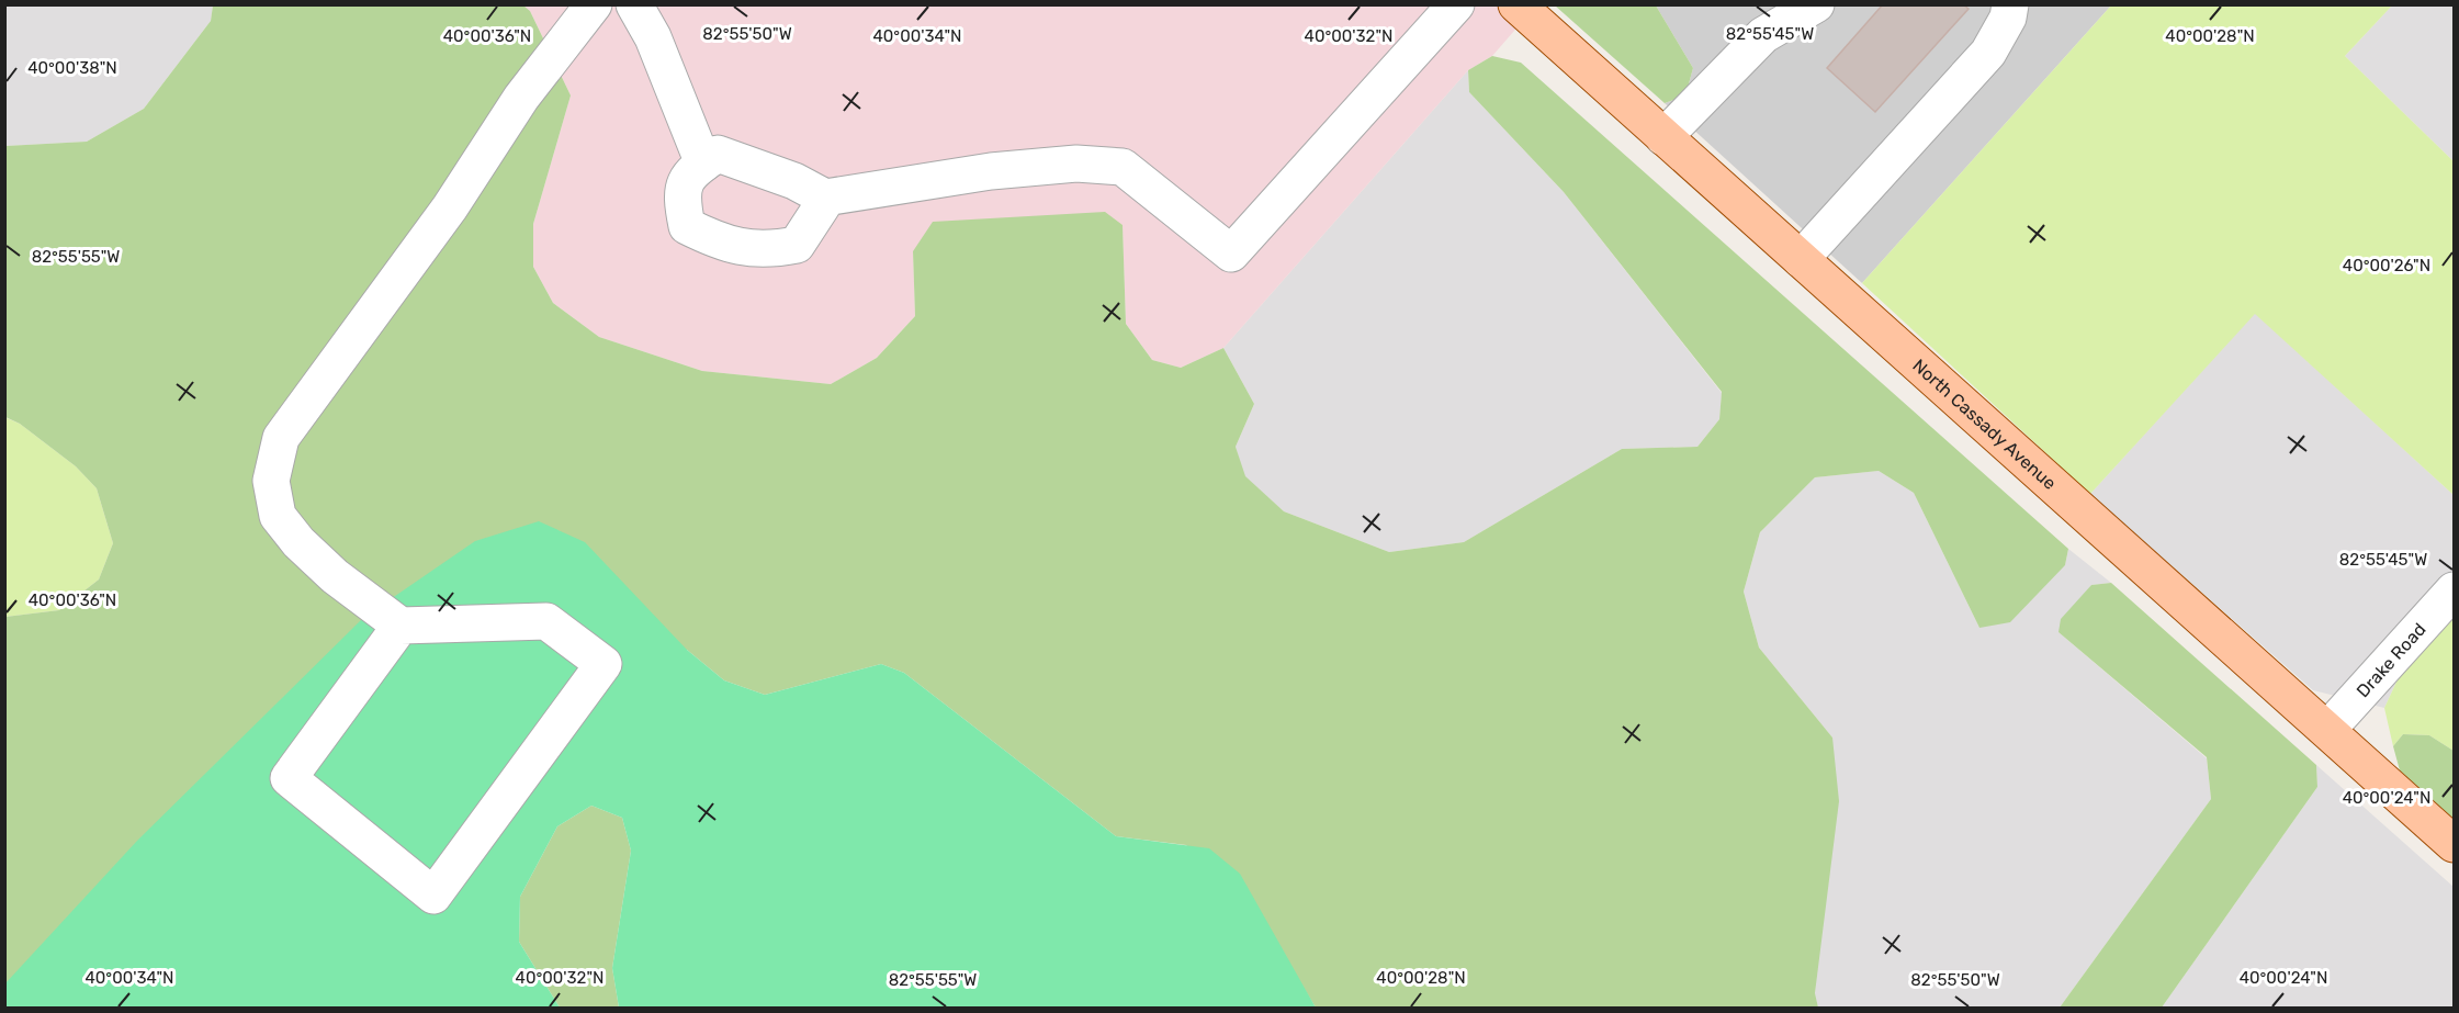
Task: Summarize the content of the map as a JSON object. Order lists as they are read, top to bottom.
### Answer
{
  "streets": {
    "main road": ["North Cassady Avenue"],
    "street": ["Drake Road"]
  },
  "crossings": [
    ["North Cassady Avenue", "Drake Road"]
  ],
  "coordinates": [
    "82°55'50\"W",
    "82°55'45\"W",
    "40°00'36\"N",
    "40°00'34\"N",
    "40°00'32\"N",
    "40°00'28\"N",
    "40°00'38\"N",
    "82°55'55\"W",
    "40°00'26\"N",
    "40°00'24\"N"
  ]
}
